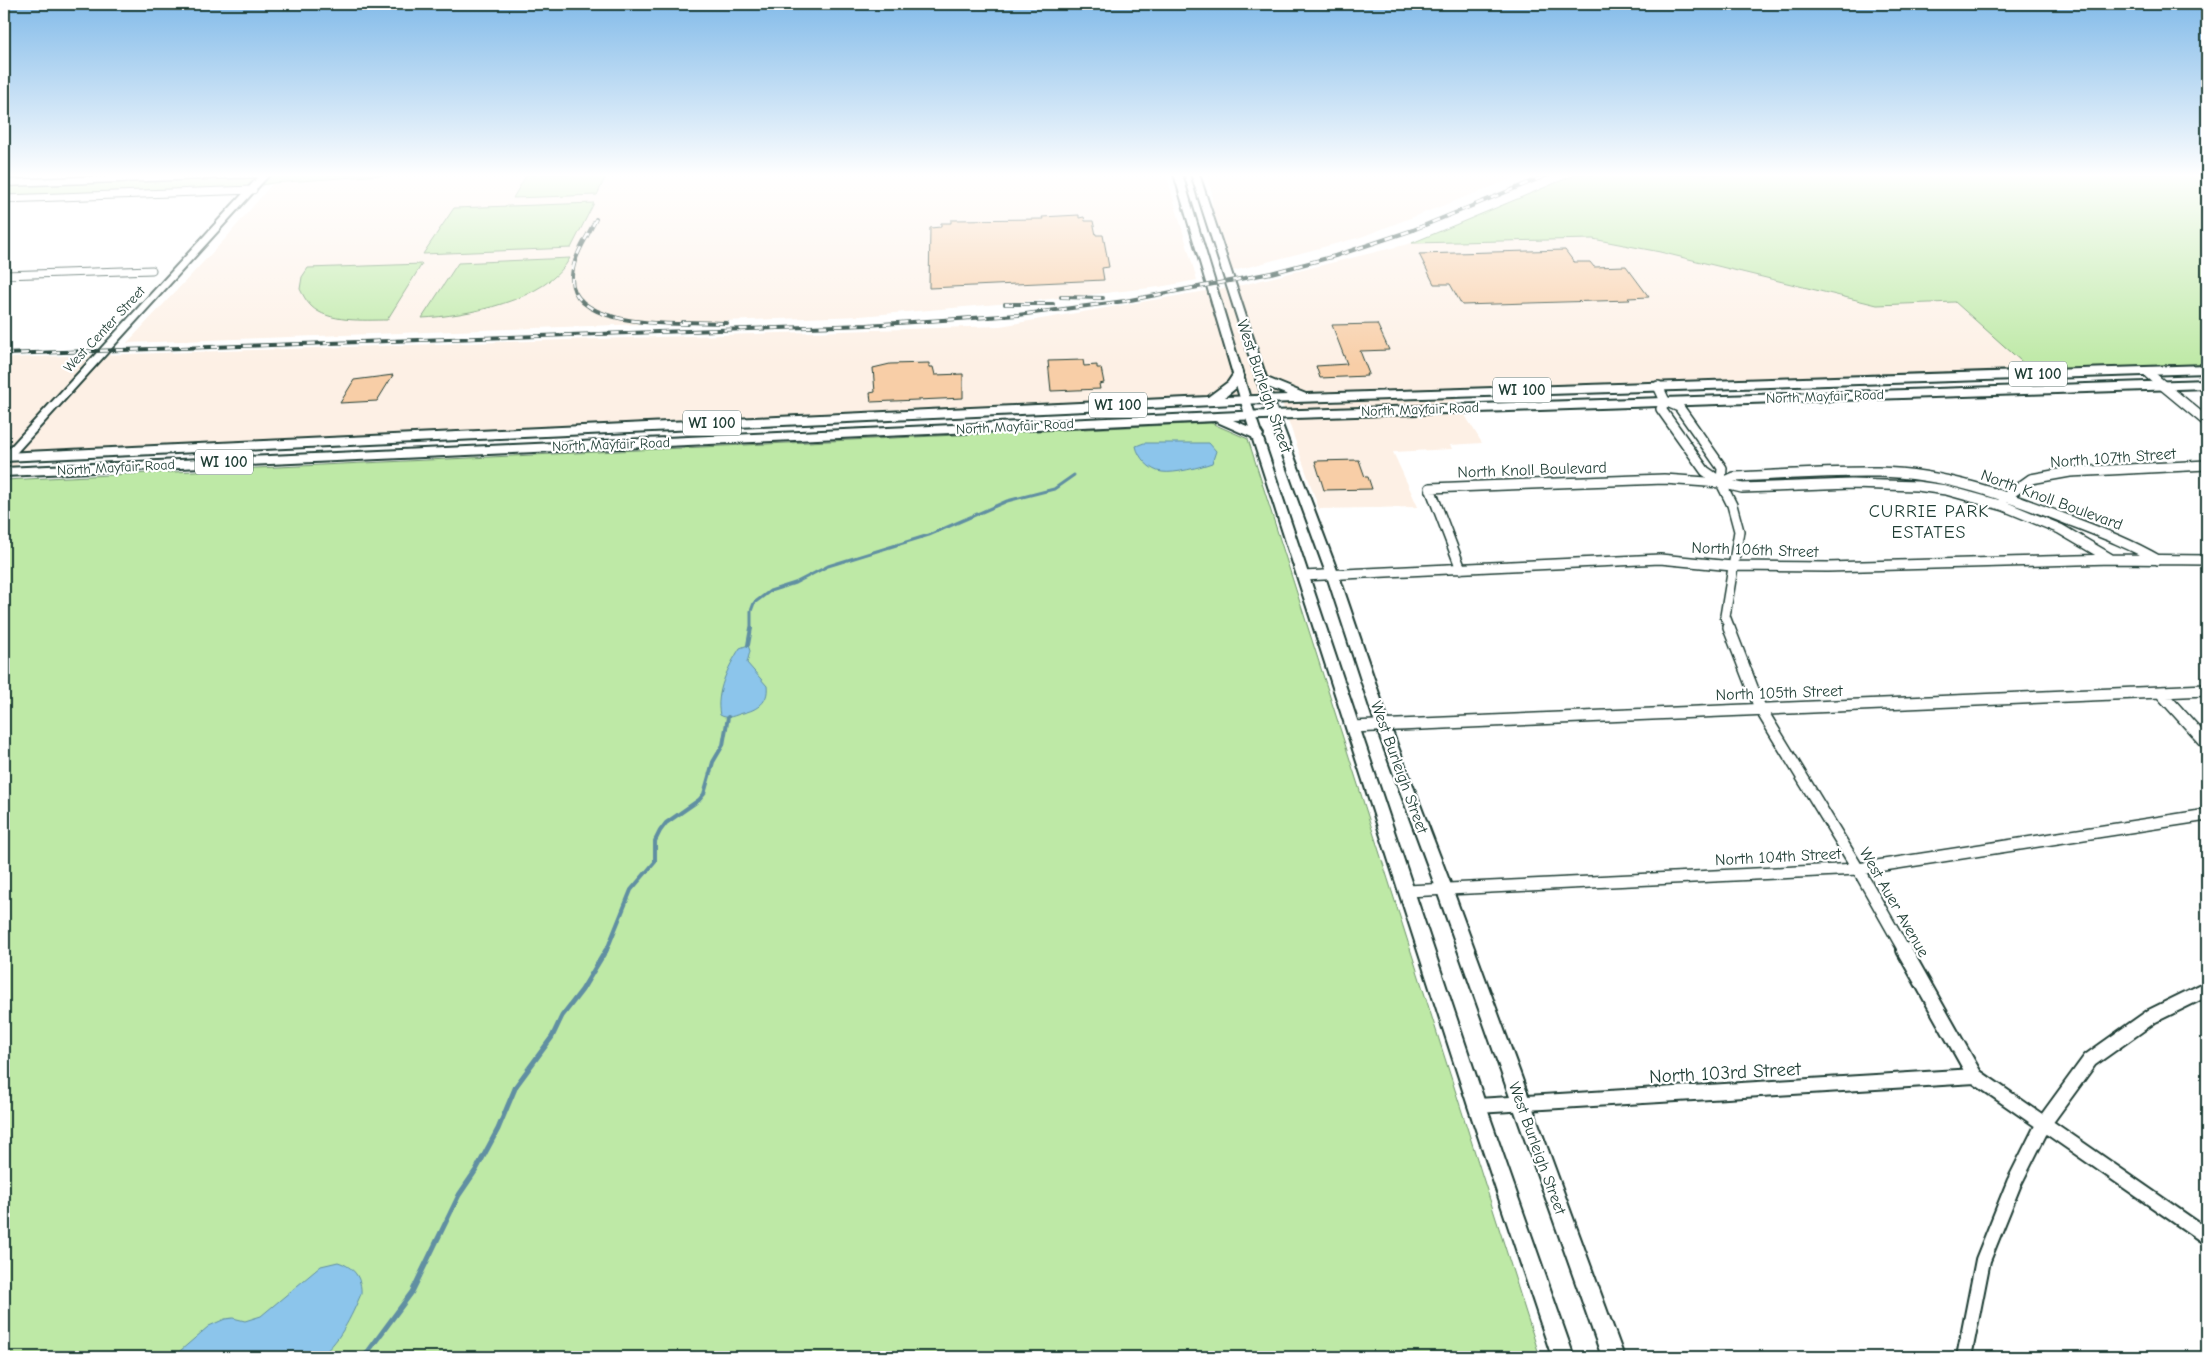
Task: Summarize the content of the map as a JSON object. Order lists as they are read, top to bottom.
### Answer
{
  "streets": {
    "main road": [
      "West Center Street",
      "WI 100",
      "West Burleigh Street",
      "North Mayfair Road"
    ],
    "street": [
      "North 107th Street",
      "North Knoll Boulevard",
      "North 106th Street",
      "North 105th Street",
      "North 104th Street",
      "West Auer Avenue",
      "North 103rd Street"
    ]
  },
  "crossings": [
    ["West Center Street", "North Mayfair Road"],
    ["West Burleigh Street", "North Mayfair Road"],
    ["West Burleigh Street", "North 106th Street"],
    ["West Burleigh Street", "North 105th Street"],
    ["West Burleigh Street", "North 104th Street"],
    ["West Burleigh Street", "North 103rd Street"],
    ["North Mayfair Road", "West Auer Avenue"],
    ["North 107th Street", "North Knoll Boulevard"],
    ["North Knoll Boulevard", "North 106th Street"],
    ["North Knoll Boulevard", "West Auer Avenue"],
    ["North 106th Street", "West Auer Avenue"],
    ["North 105th Street", "West Auer Avenue"],
    ["North 104th Street", "West Auer Avenue"],
    ["West Auer Avenue", "North 103rd Street"]
  ],
  "districts": ["CURRIE PARK ESTATES"]
}
